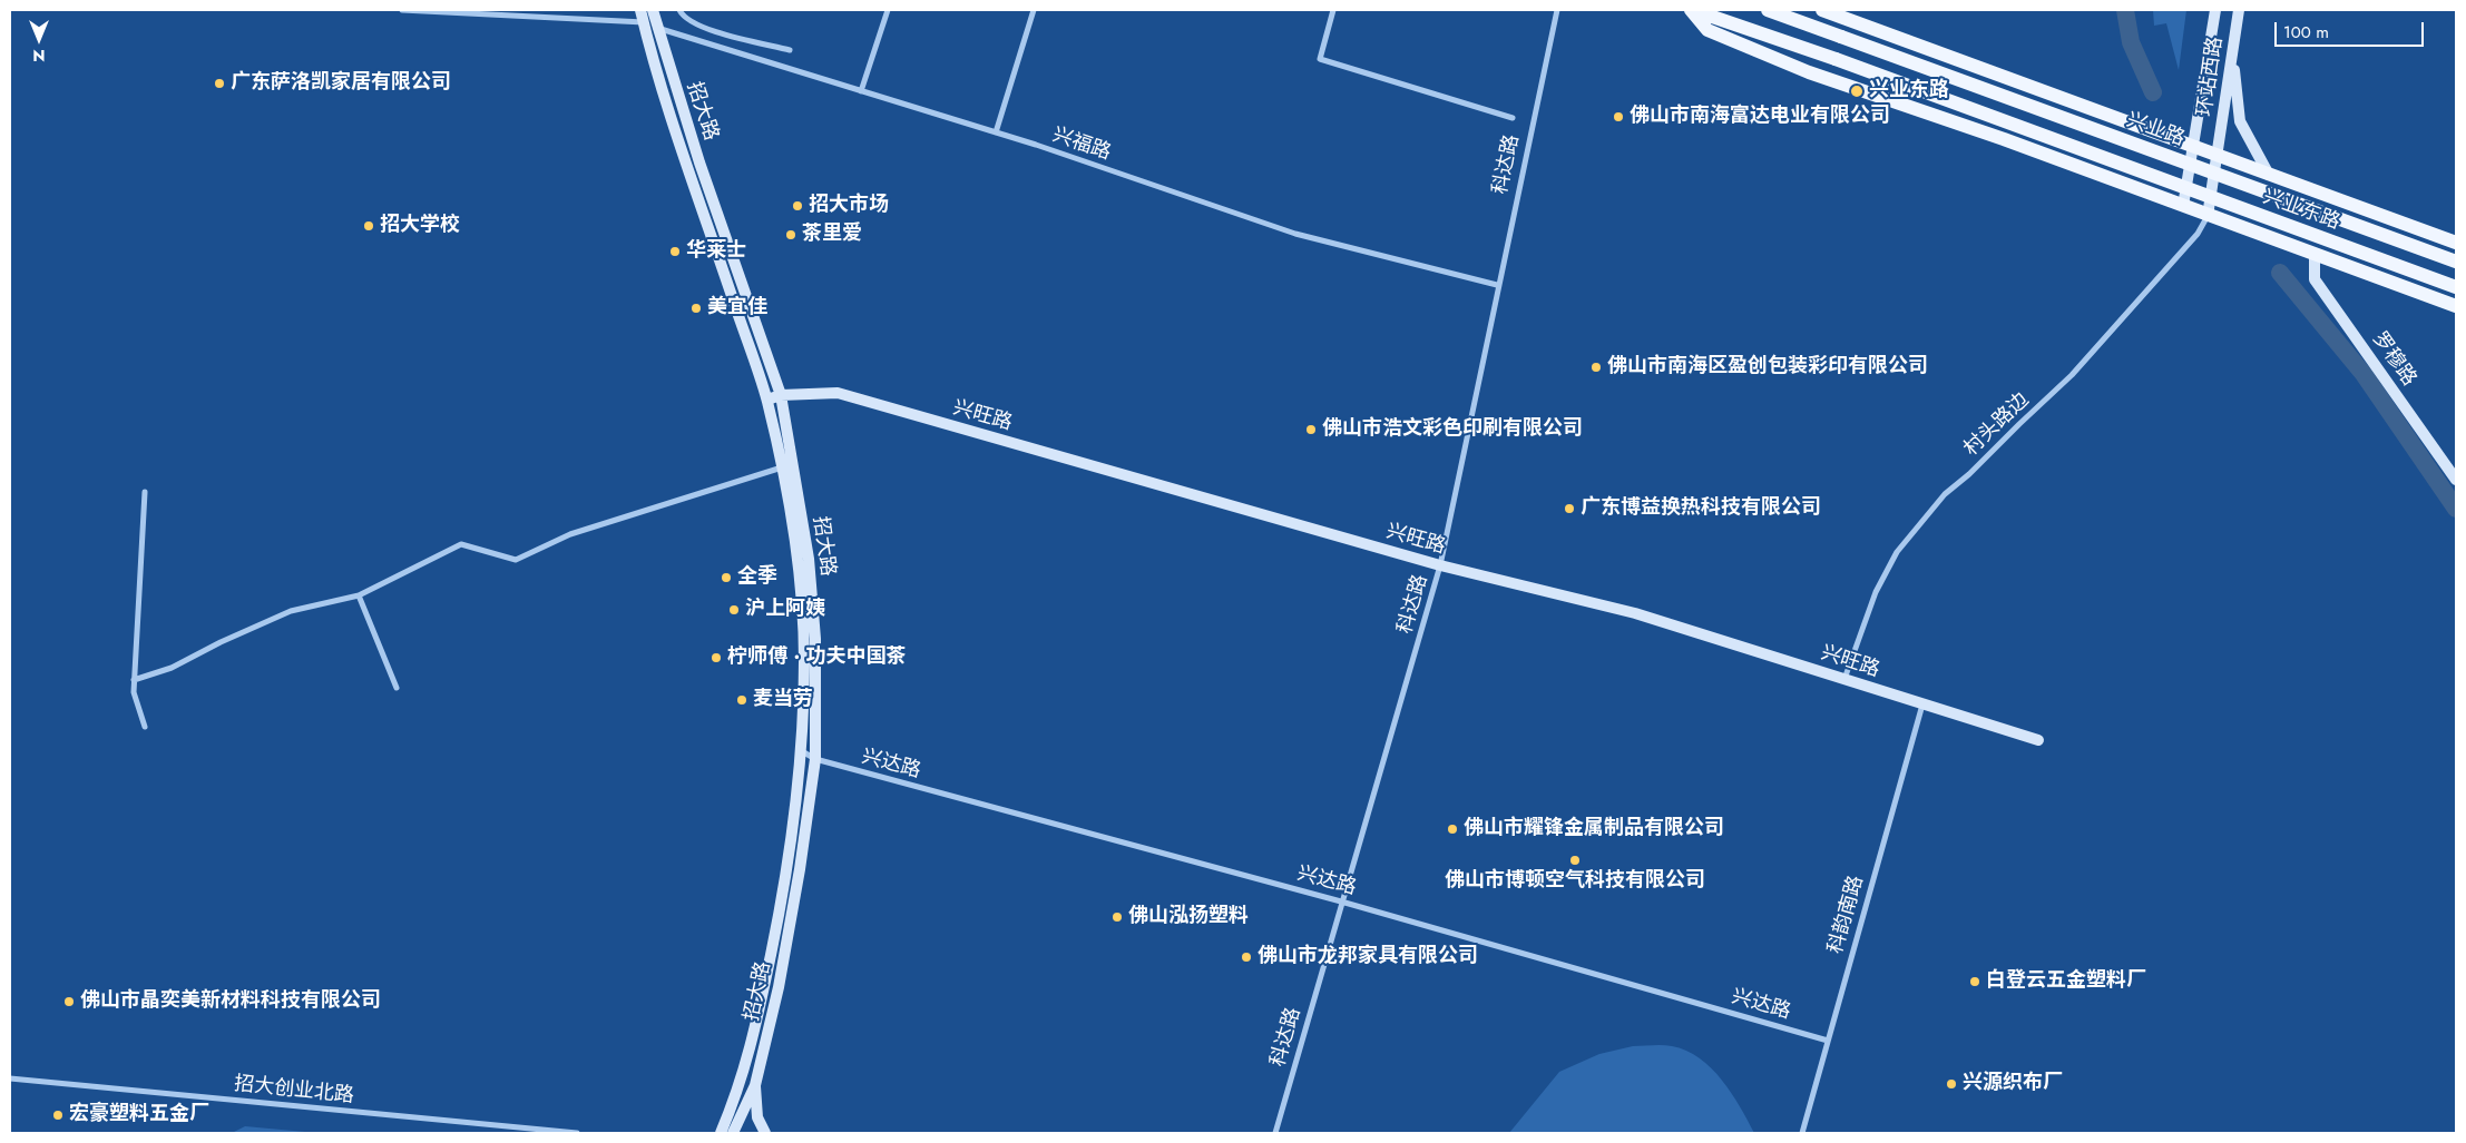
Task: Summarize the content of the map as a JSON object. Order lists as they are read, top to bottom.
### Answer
{
  "streets": {
    "main road": [
      "环站西路",
      "招大路",
      "兴业路",
      "兴业东路",
      "罗穆路",
      "兴旺路"
    ],
    "street": [
      "兴福路",
      "科达路",
      "村头路边",
      "兴达路",
      "科韵南路",
      "招大创业北路"
    ]
  },
  "crossings": [
    ["环站西路", "兴业东路"],
    ["环站西路", "村头路边"],
    ["招大路", "兴福路"],
    ["招大路", "兴旺路"],
    ["招大路", "兴达路"],
    ["兴福路", "科达路"],
    ["科达路", "兴旺路"],
    ["科达路", "兴达路"],
    ["兴旺路", "村头路边"],
    ["兴旺路", "科韵南路"],
    ["兴达路", "科韵南路"]
  ],
  "places": [
    "广东萨洛凯家居有限公司",
    "兴业东路",
    "佛山市南海富达电业有限公司",
    "招大市场",
    "招大学校",
    "茶里爱",
    "华莱士",
    "美宜佳",
    "佛山市南海区盈创包装彩印有限公司",
    "佛山市浩文彩色印刷有限公司",
    "广东博益换热科技有限公司",
    "全季",
    "沪上阿姨",
    "柠师傅 · 功夫中国茶",
    "麦当劳",
    "佛山市耀锋金属制品有限公司",
    "佛山市博顿空气科技有限公司",
    "佛山泓扬塑料",
    "佛山市龙邦家具有限公司",
    "白登云五金塑料厂",
    "佛山市晶奕美新材料科技有限公司",
    "兴源织布厂",
    "宏豪塑料五金厂"
  ],
  "scale_bar": "100 m",
  "north": "bottom"
}
